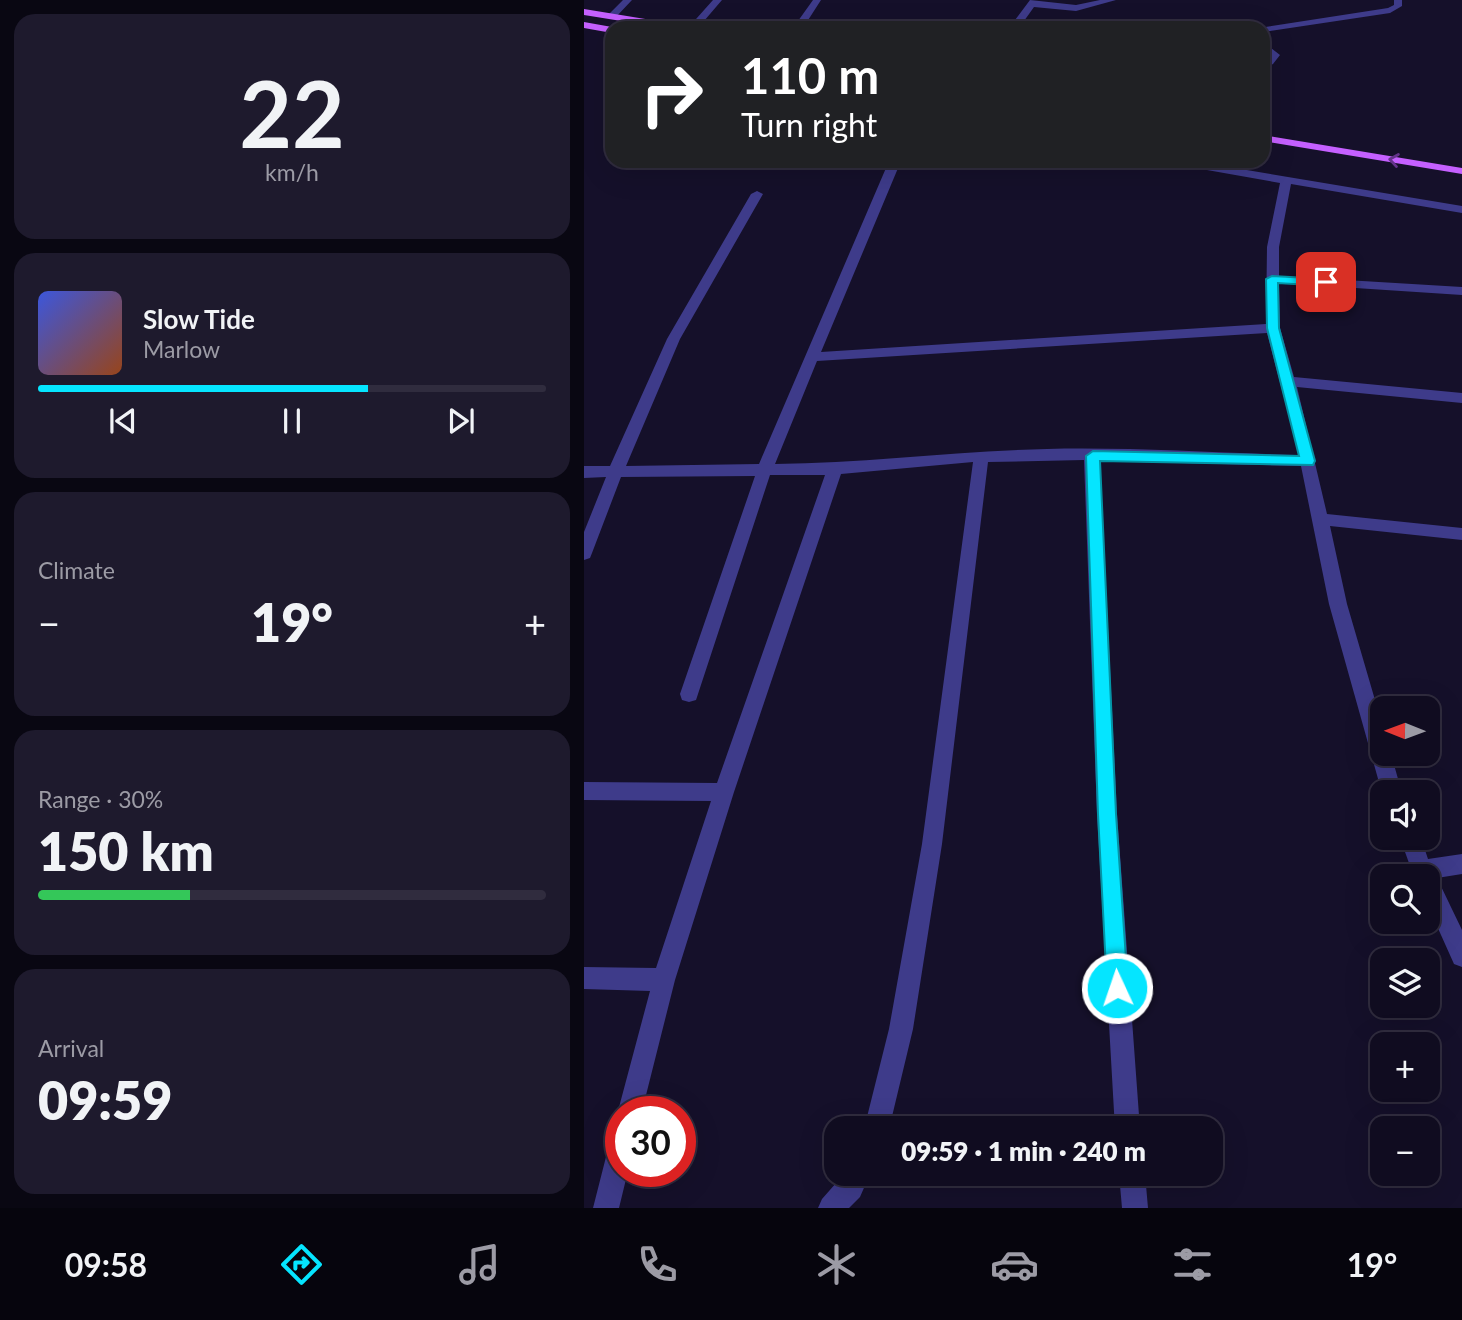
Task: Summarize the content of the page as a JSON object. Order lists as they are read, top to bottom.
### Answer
{
  "north": "left",
  "page": {
    "tile": [
      ["22", "km/h"],
      "Climate",
      ["Range · 30%", "150 km"],
      ["Arrival", "09:59"]
    ],
    "turn": ["110 m", "Turn right"],
    "song": ["Slow Tide", "Marlow"],
    "heat": ["−", "19°", "+"],
    "map_buttons": ["+", "−"],
    "limit": "30",
    "trip": "09:59 · 1 min · 240 m",
    "tabs": ["09:58", "19°"]
  }
}
